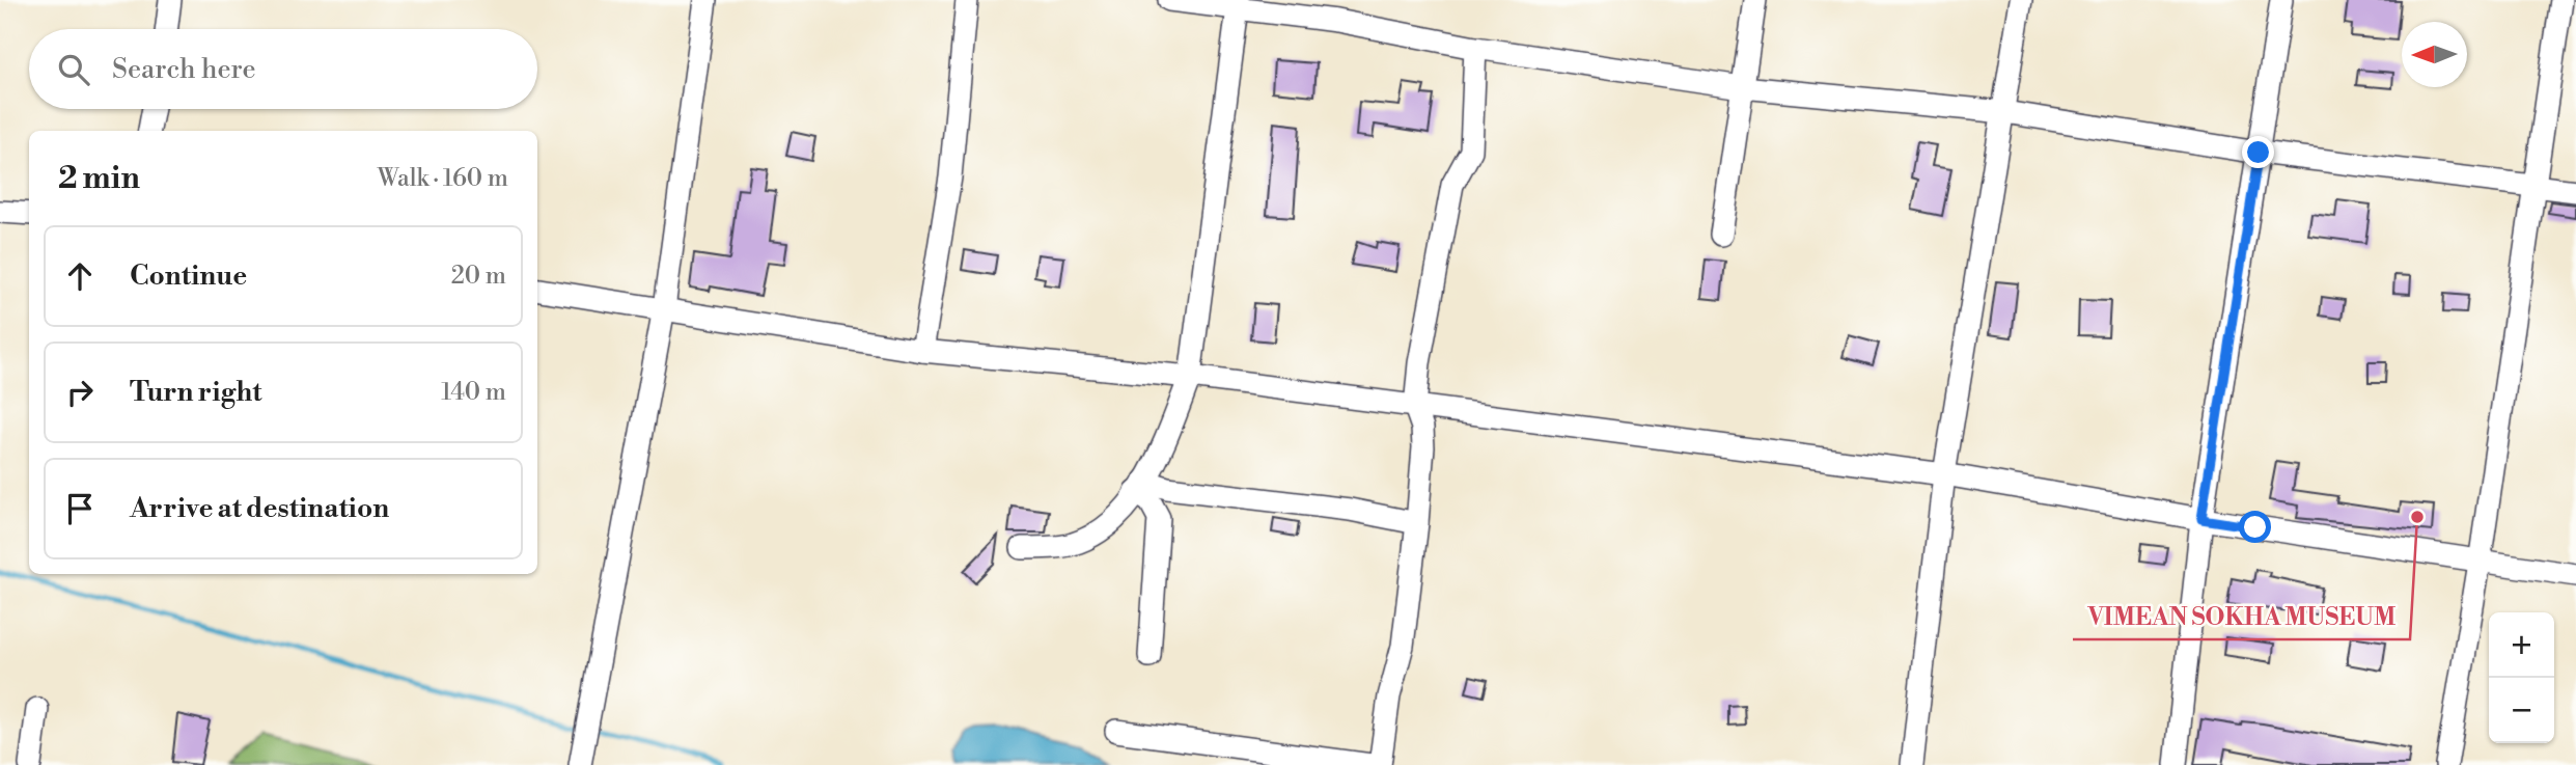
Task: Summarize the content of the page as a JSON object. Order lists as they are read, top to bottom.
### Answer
{
  "places": ["VIMEAN SOKHA MUSEUM"],
  "north": "left",
  "page": {
    "search": "Search here",
    "heading": ["2 min", "Walk · 160 m"],
    "list": [
      ["Continue", "20 m"],
      ["Turn right", "140 m"],
      "Arrive at destination"
    ],
    "map_buttons": ["+", "−"]
  }
}
